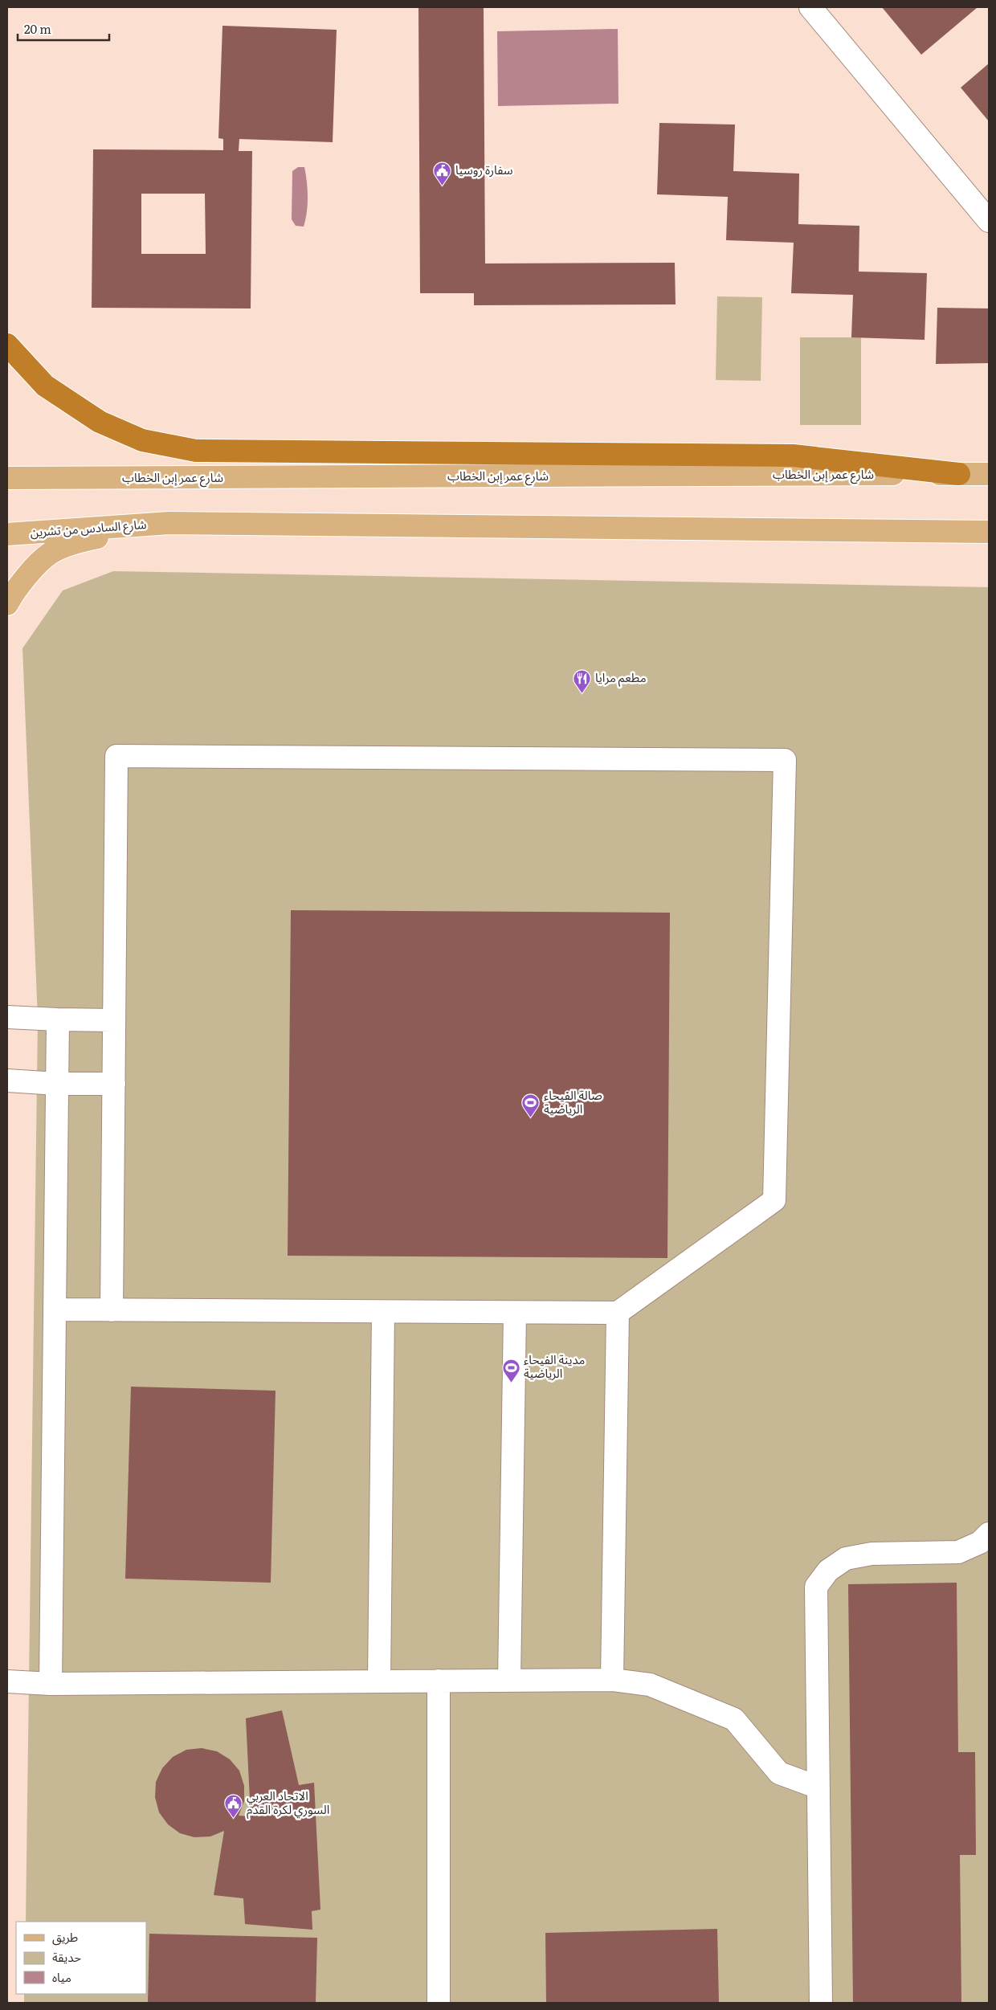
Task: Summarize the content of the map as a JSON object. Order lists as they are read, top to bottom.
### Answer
{
  "streets": {
    "main road": ["شارع عمر إبن الخطاب", "شارع السادس من تشرين"]
  },
  "places": {
    "public building": ["سفارة روسيا", "الاتحاد العربي السوري لكرة القدم"],
    "restaurant": ["مطعم مرايا"],
    "sports": ["صالة الفيحاء الرياضية", "مدينة الفيحاء الرياضية"]
  },
  "legend": ["طريق", "حديقة", "مياه"],
  "scale_bar": "20 m"
}
